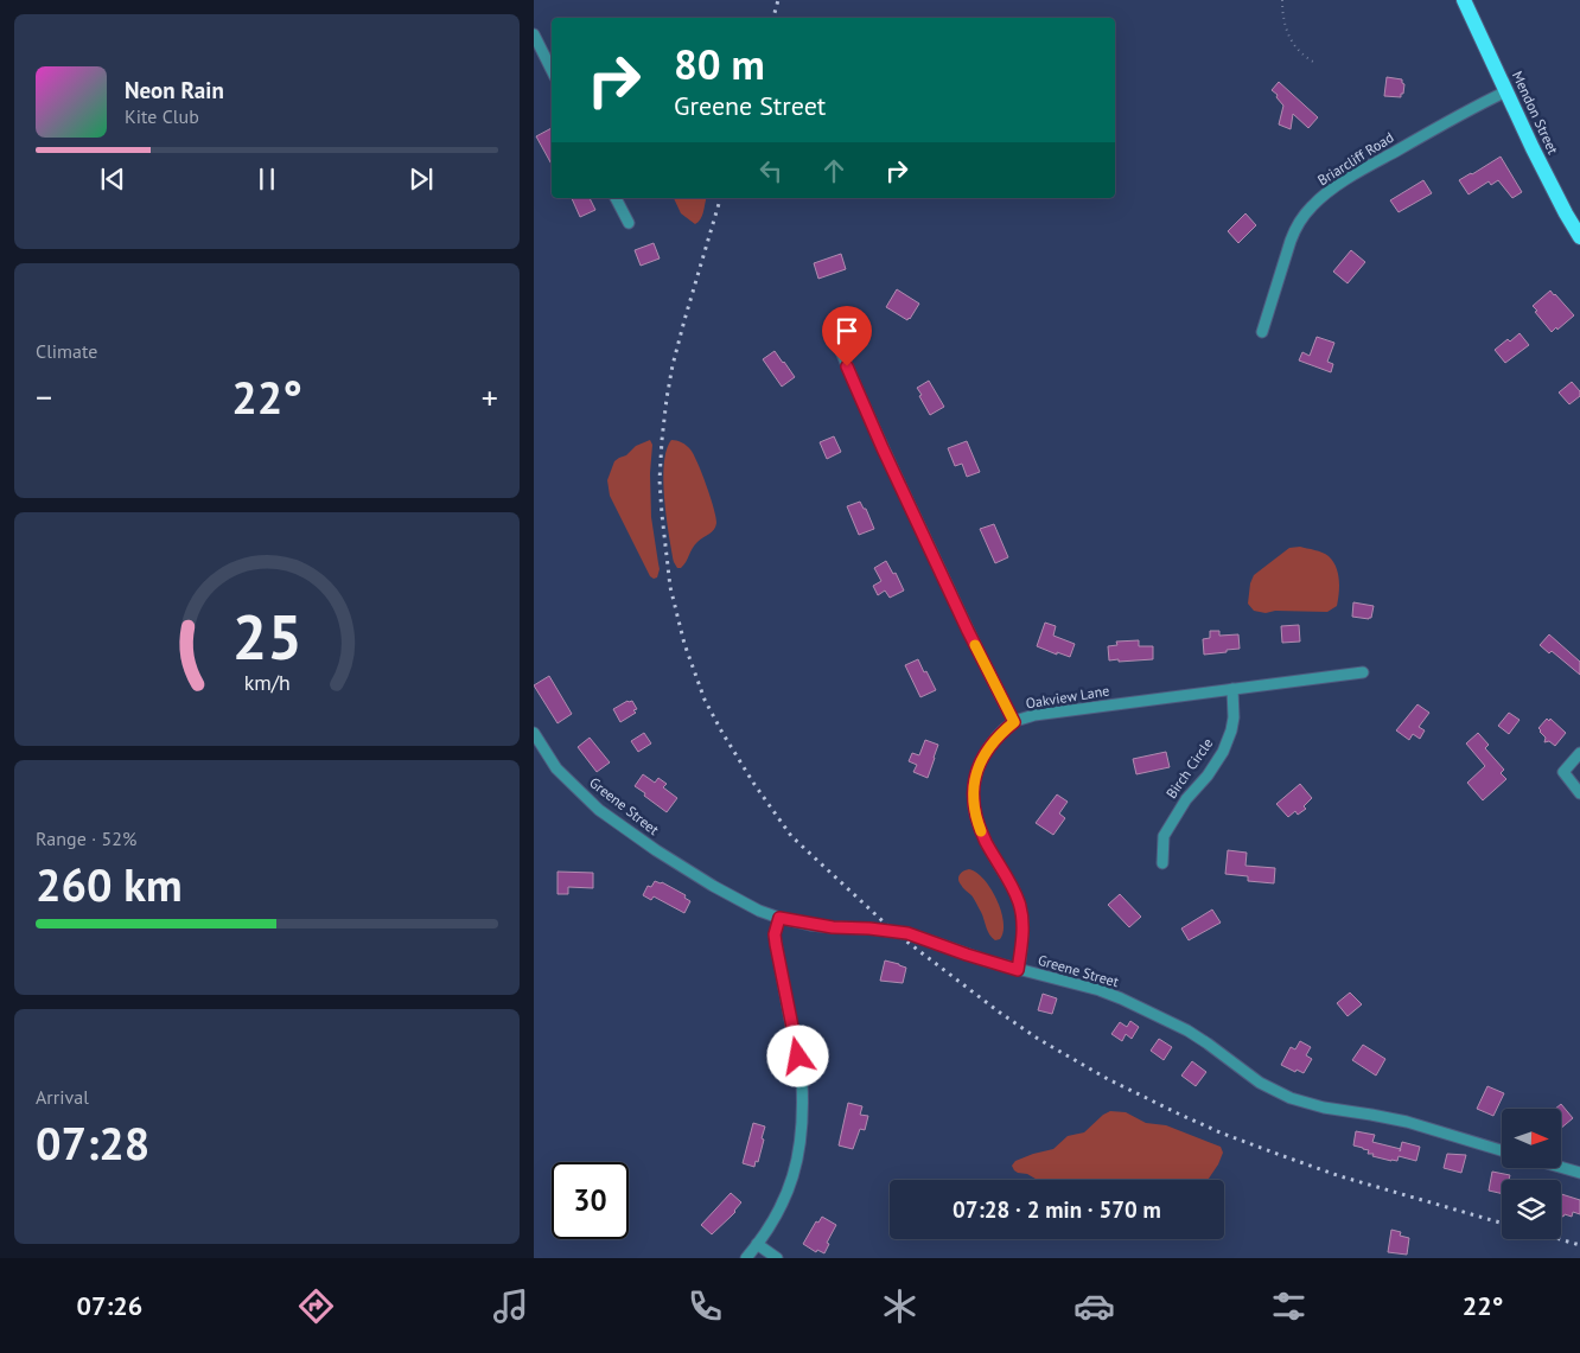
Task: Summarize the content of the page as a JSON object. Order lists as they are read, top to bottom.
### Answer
{
  "streets": {
    "main road": ["Mendon Street"],
    "street": [
      "Briarcliff Road",
      "Oakview Lane",
      "Birch Circle",
      "Greene Street"
    ]
  },
  "crossings": [
    ["Mendon Street", "Briarcliff Road"],
    ["Oakview Lane", "Birch Circle"],
    ["Oakview Lane", "Greene Street"]
  ],
  "north": "right",
  "page": {
    "turn": ["80 m", "Greene Street"],
    "song": ["Neon Rain", "Kite Club"],
    "tile": [
      "Climate",
      ["Range · 52%", "260 km"],
      ["Arrival", "07:28"]
    ],
    "heat": ["−", "22°", "+"],
    "limit": "30",
    "trip": "07:28 · 2 min · 570 m",
    "tabs": ["07:26", "22°"],
    "gauge": ["25", "km/h"]
  }
}
